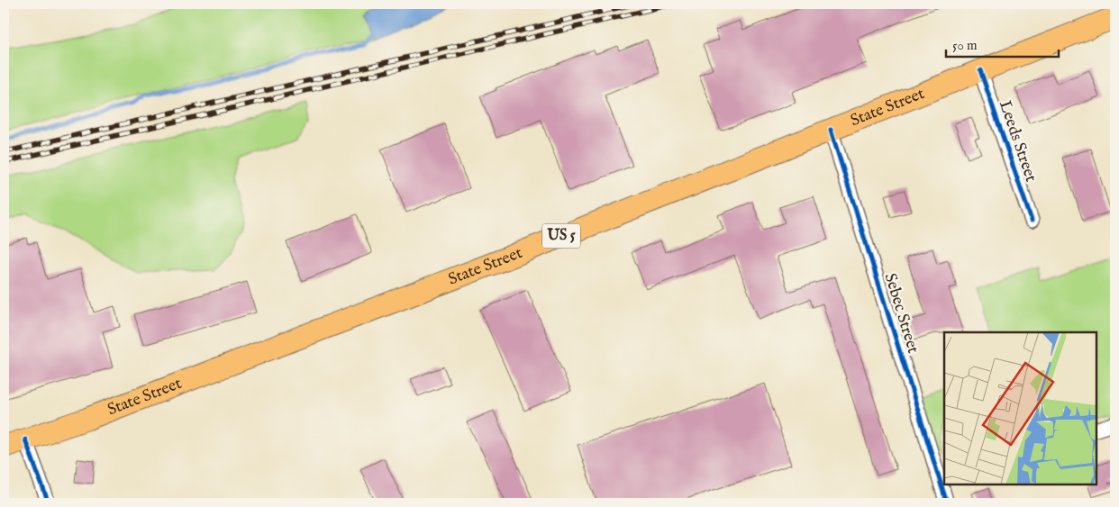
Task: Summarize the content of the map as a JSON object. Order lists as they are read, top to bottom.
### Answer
{
  "streets": {
    "main road": ["State Street", "US 5"],
    "street": ["Leeds Street", "Sebec Street"]
  },
  "crossings": [
    ["State Street", "Leeds Street"],
    ["State Street", "Sebec Street"]
  ],
  "scale_bar": "50 m"
}
